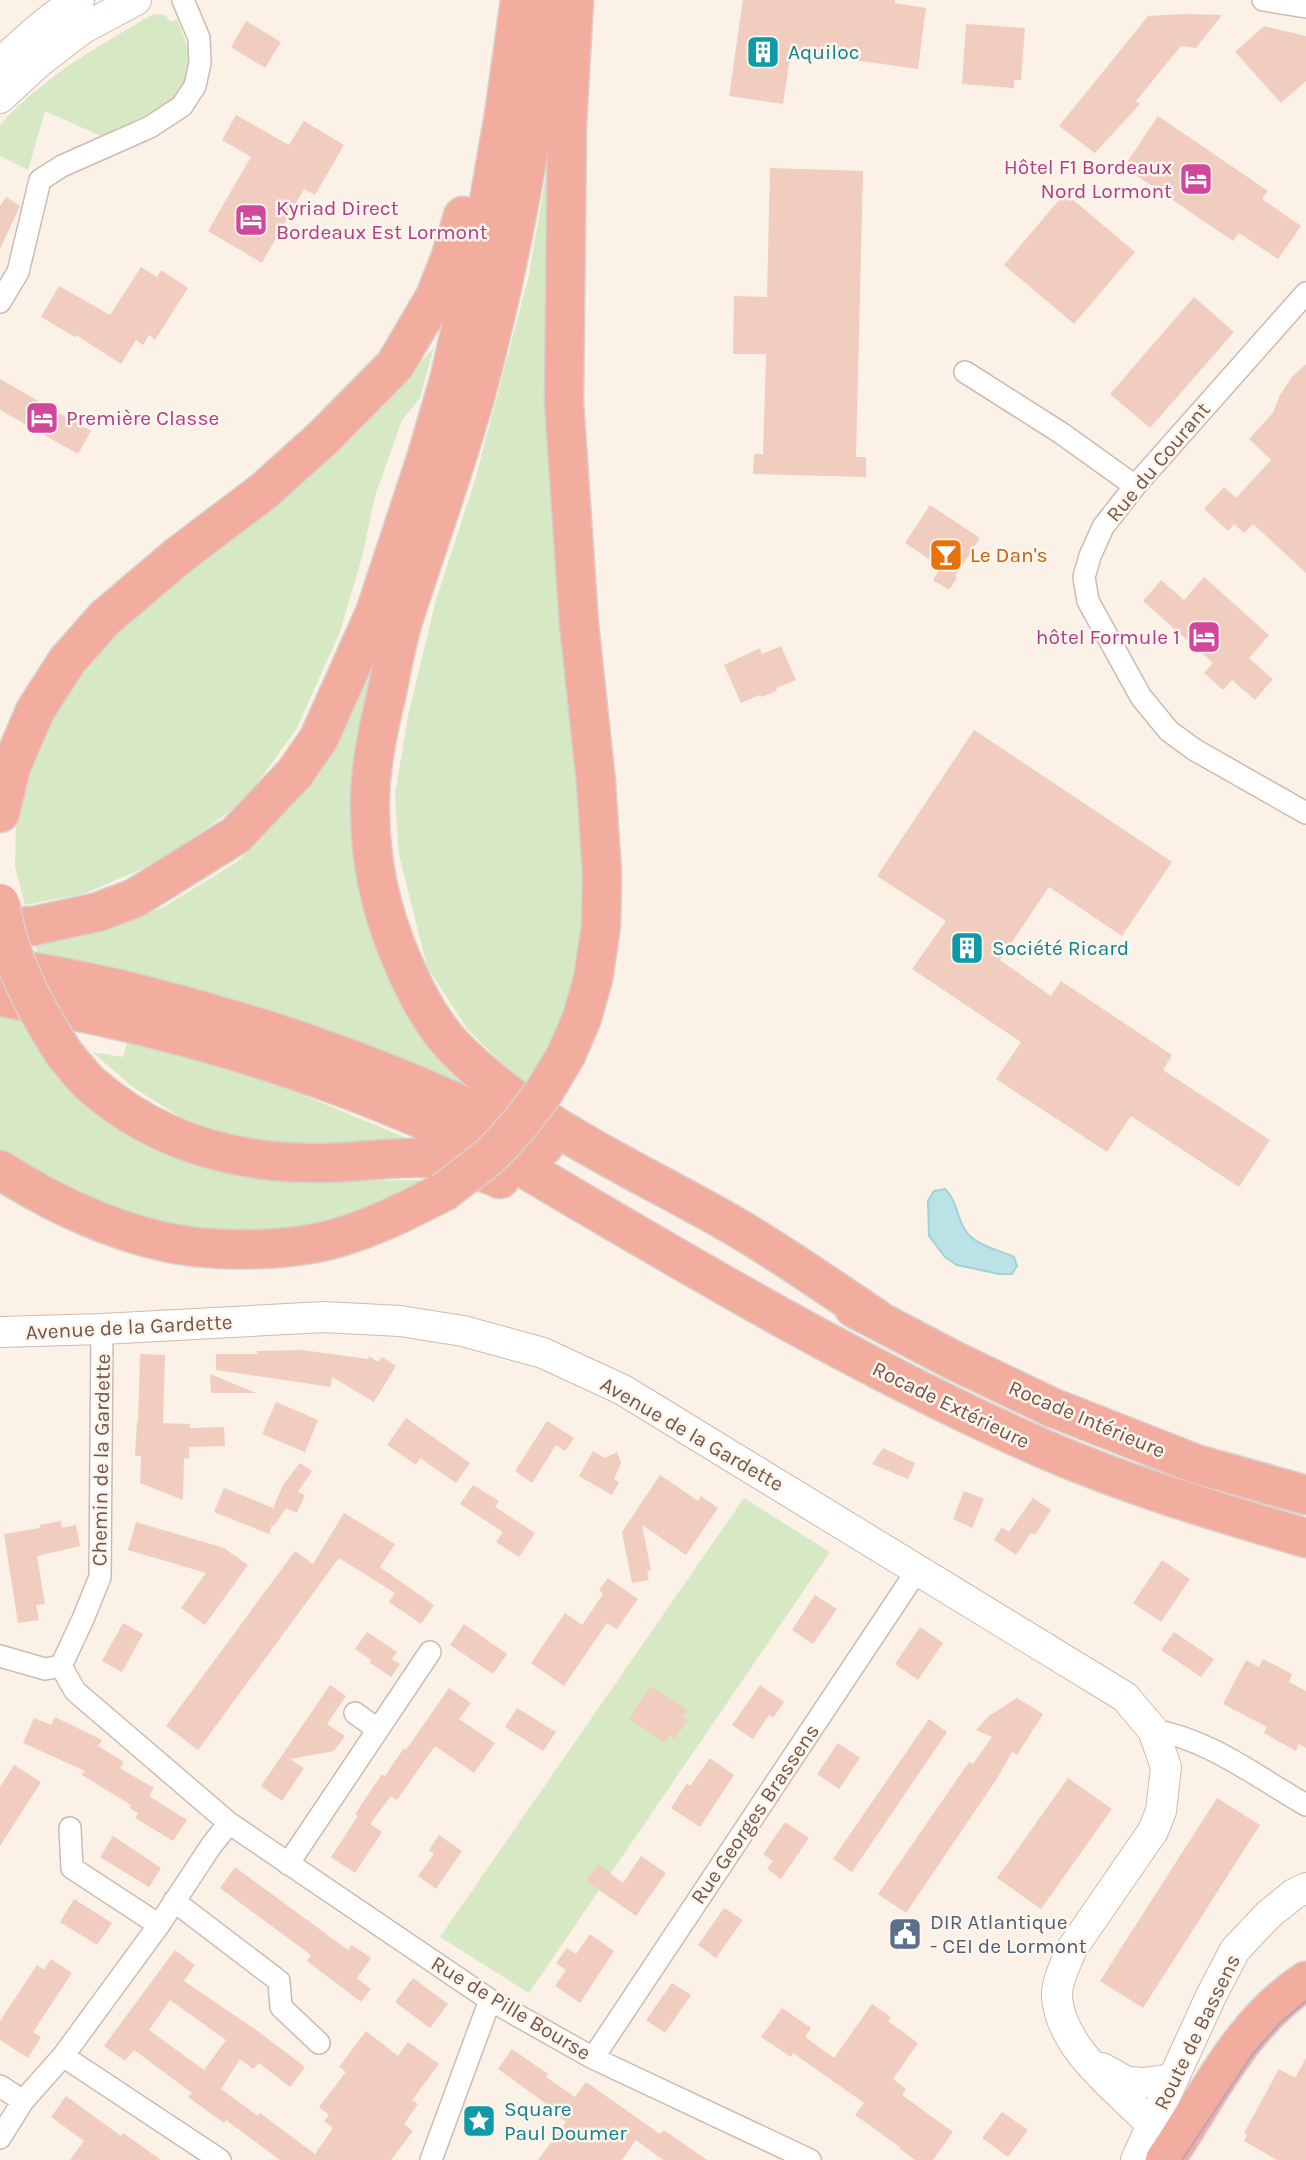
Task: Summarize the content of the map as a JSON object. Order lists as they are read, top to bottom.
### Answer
{
  "streets": {
    "highway": ["Rocade Extérieure", "Rocade Intérieure"],
    "main road": ["Avenue de la Gardette", "Route de Bassens"],
    "street": [
      "Rue du Courant",
      "Chemin de la Gardette",
      "Rue Georges Brassens",
      "Rue de Pille Bourse"
    ]
  },
  "crossings": [
    ["Avenue de la Gardette", "Chemin de la Gardette"],
    ["Avenue de la Gardette", "Rue Georges Brassens"],
    ["Avenue de la Gardette", "Route de Bassens"],
    ["Chemin de la Gardette", "Rue de Pille Bourse"],
    ["Rue Georges Brassens", "Rue de Pille Bourse"]
  ],
  "places": {
    "building": ["Aquiloc", "Société Ricard"],
    "hotel": [
      "Hôtel F1 Bordeaux Nord Lormont",
      "Kyriad Direct Bordeaux Est Lormont",
      "Première Classe",
      "hôtel Formule 1"
    ],
    "bar": ["Le Dan's"],
    "public building": ["DIR Atlantique - CEI de Lormont"],
    "place": ["Square Paul Doumer"]
  }
}
